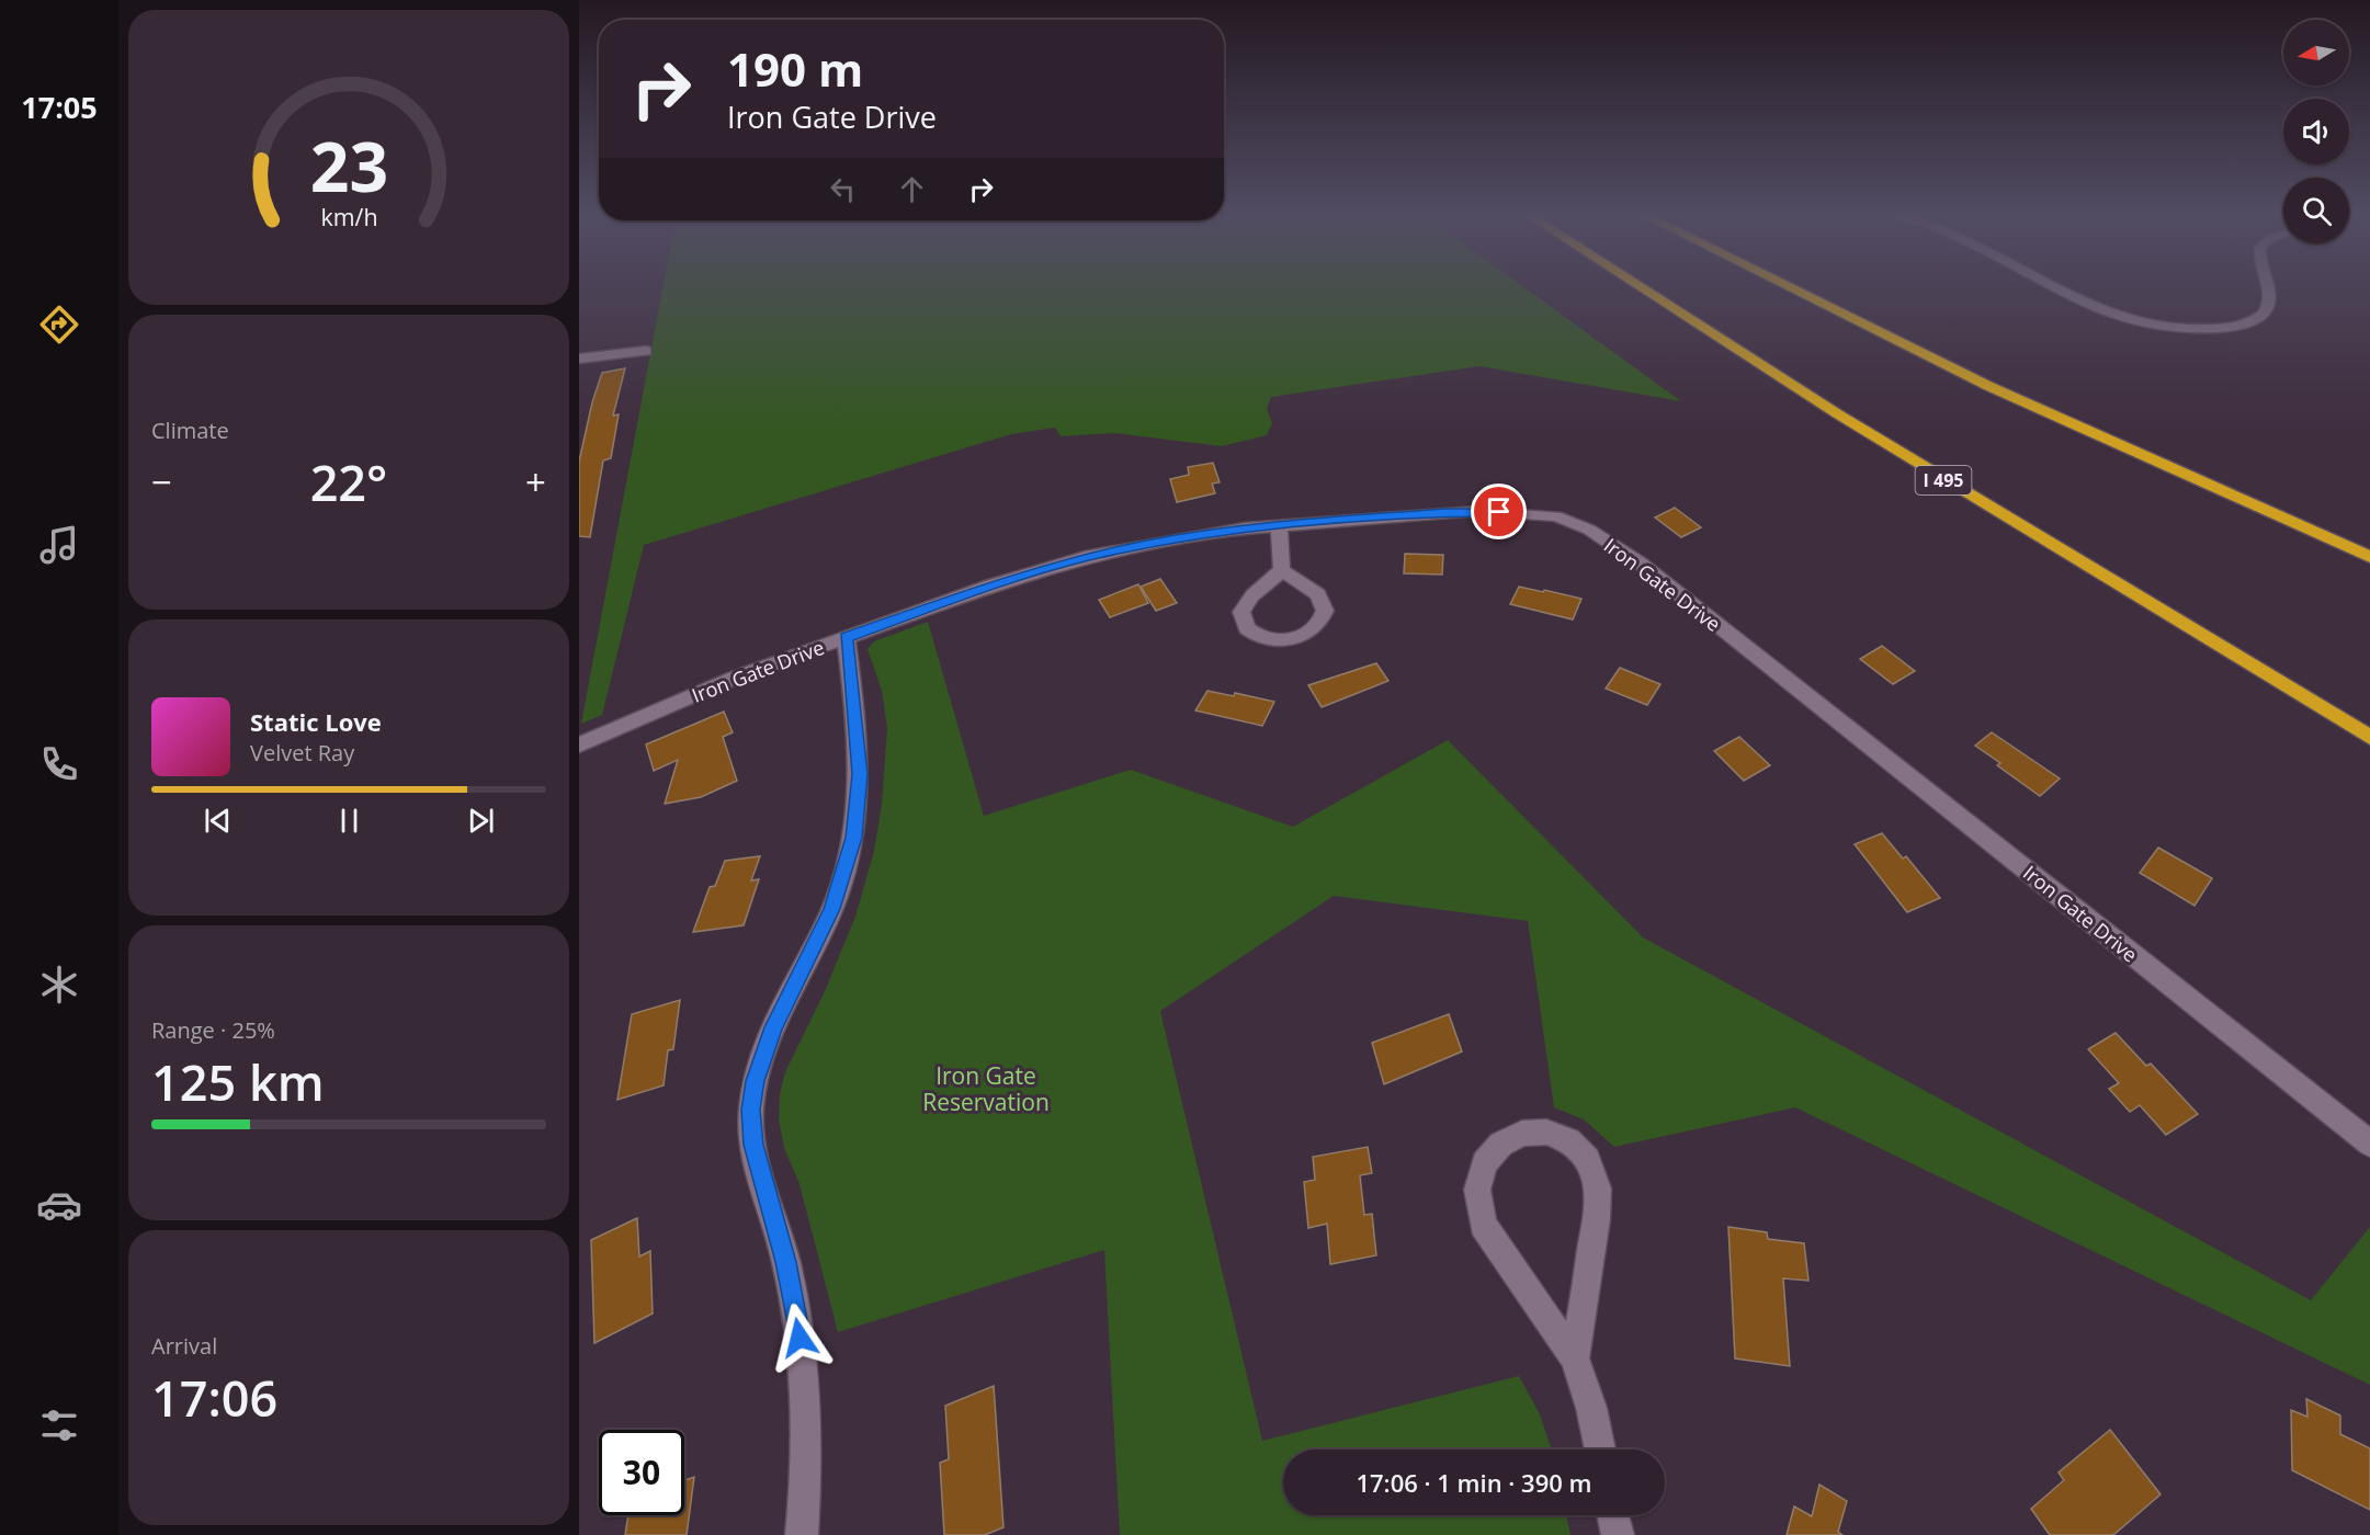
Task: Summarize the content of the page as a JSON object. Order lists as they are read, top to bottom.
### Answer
{
  "streets": {
    "highway": ["I 495"],
    "street": ["Iron Gate Drive"]
  },
  "parks": ["Iron Gate Reservation"],
  "north": "left",
  "page": {
    "tabs": "17:05",
    "turn": ["190 m", "Iron Gate Drive"],
    "tile": [
      "Climate",
      ["Range · 25%", "125 km"],
      ["Arrival", "17:06"]
    ],
    "heat": ["−", "22°", "+"],
    "song": ["Static Love", "Velvet Ray"],
    "limit": "30",
    "trip": "17:06 · 1 min · 390 m",
    "gauge": ["23", "km/h"]
  }
}
